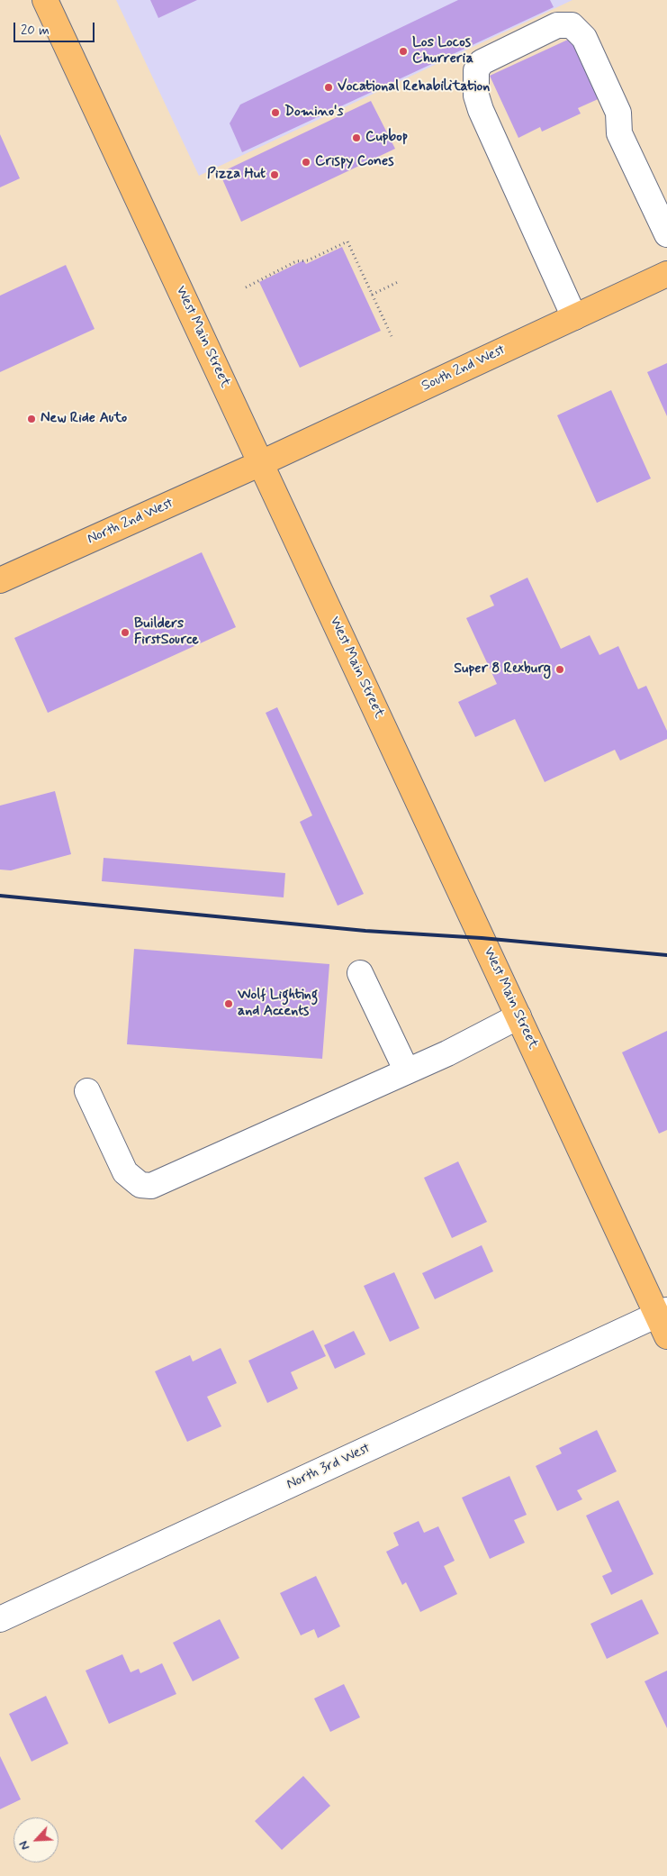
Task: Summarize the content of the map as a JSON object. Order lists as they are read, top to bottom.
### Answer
{
  "streets": {
    "main road": ["West Main Street", "South 2nd West", "North 2nd West"],
    "street": ["North 3rd West"]
  },
  "crossings": [
    ["West Main Street", "South 2nd West"],
    ["West Main Street", "North 2nd West"],
    ["West Main Street", "North 3rd West"],
    ["South 2nd West", "North 2nd West"]
  ],
  "places": [
    "Los Locos Churreria",
    "Vocational Rehabilitation",
    "Domino's",
    "Cupbop",
    "Crispy Cones",
    "Pizza Hut",
    "New Ride Auto",
    "Builders FirstSource",
    "Super 8 Rexburg",
    "Wolf Lighting and Accents"
  ],
  "scale_bar": "20 m",
  "north": "bottom left"
}
